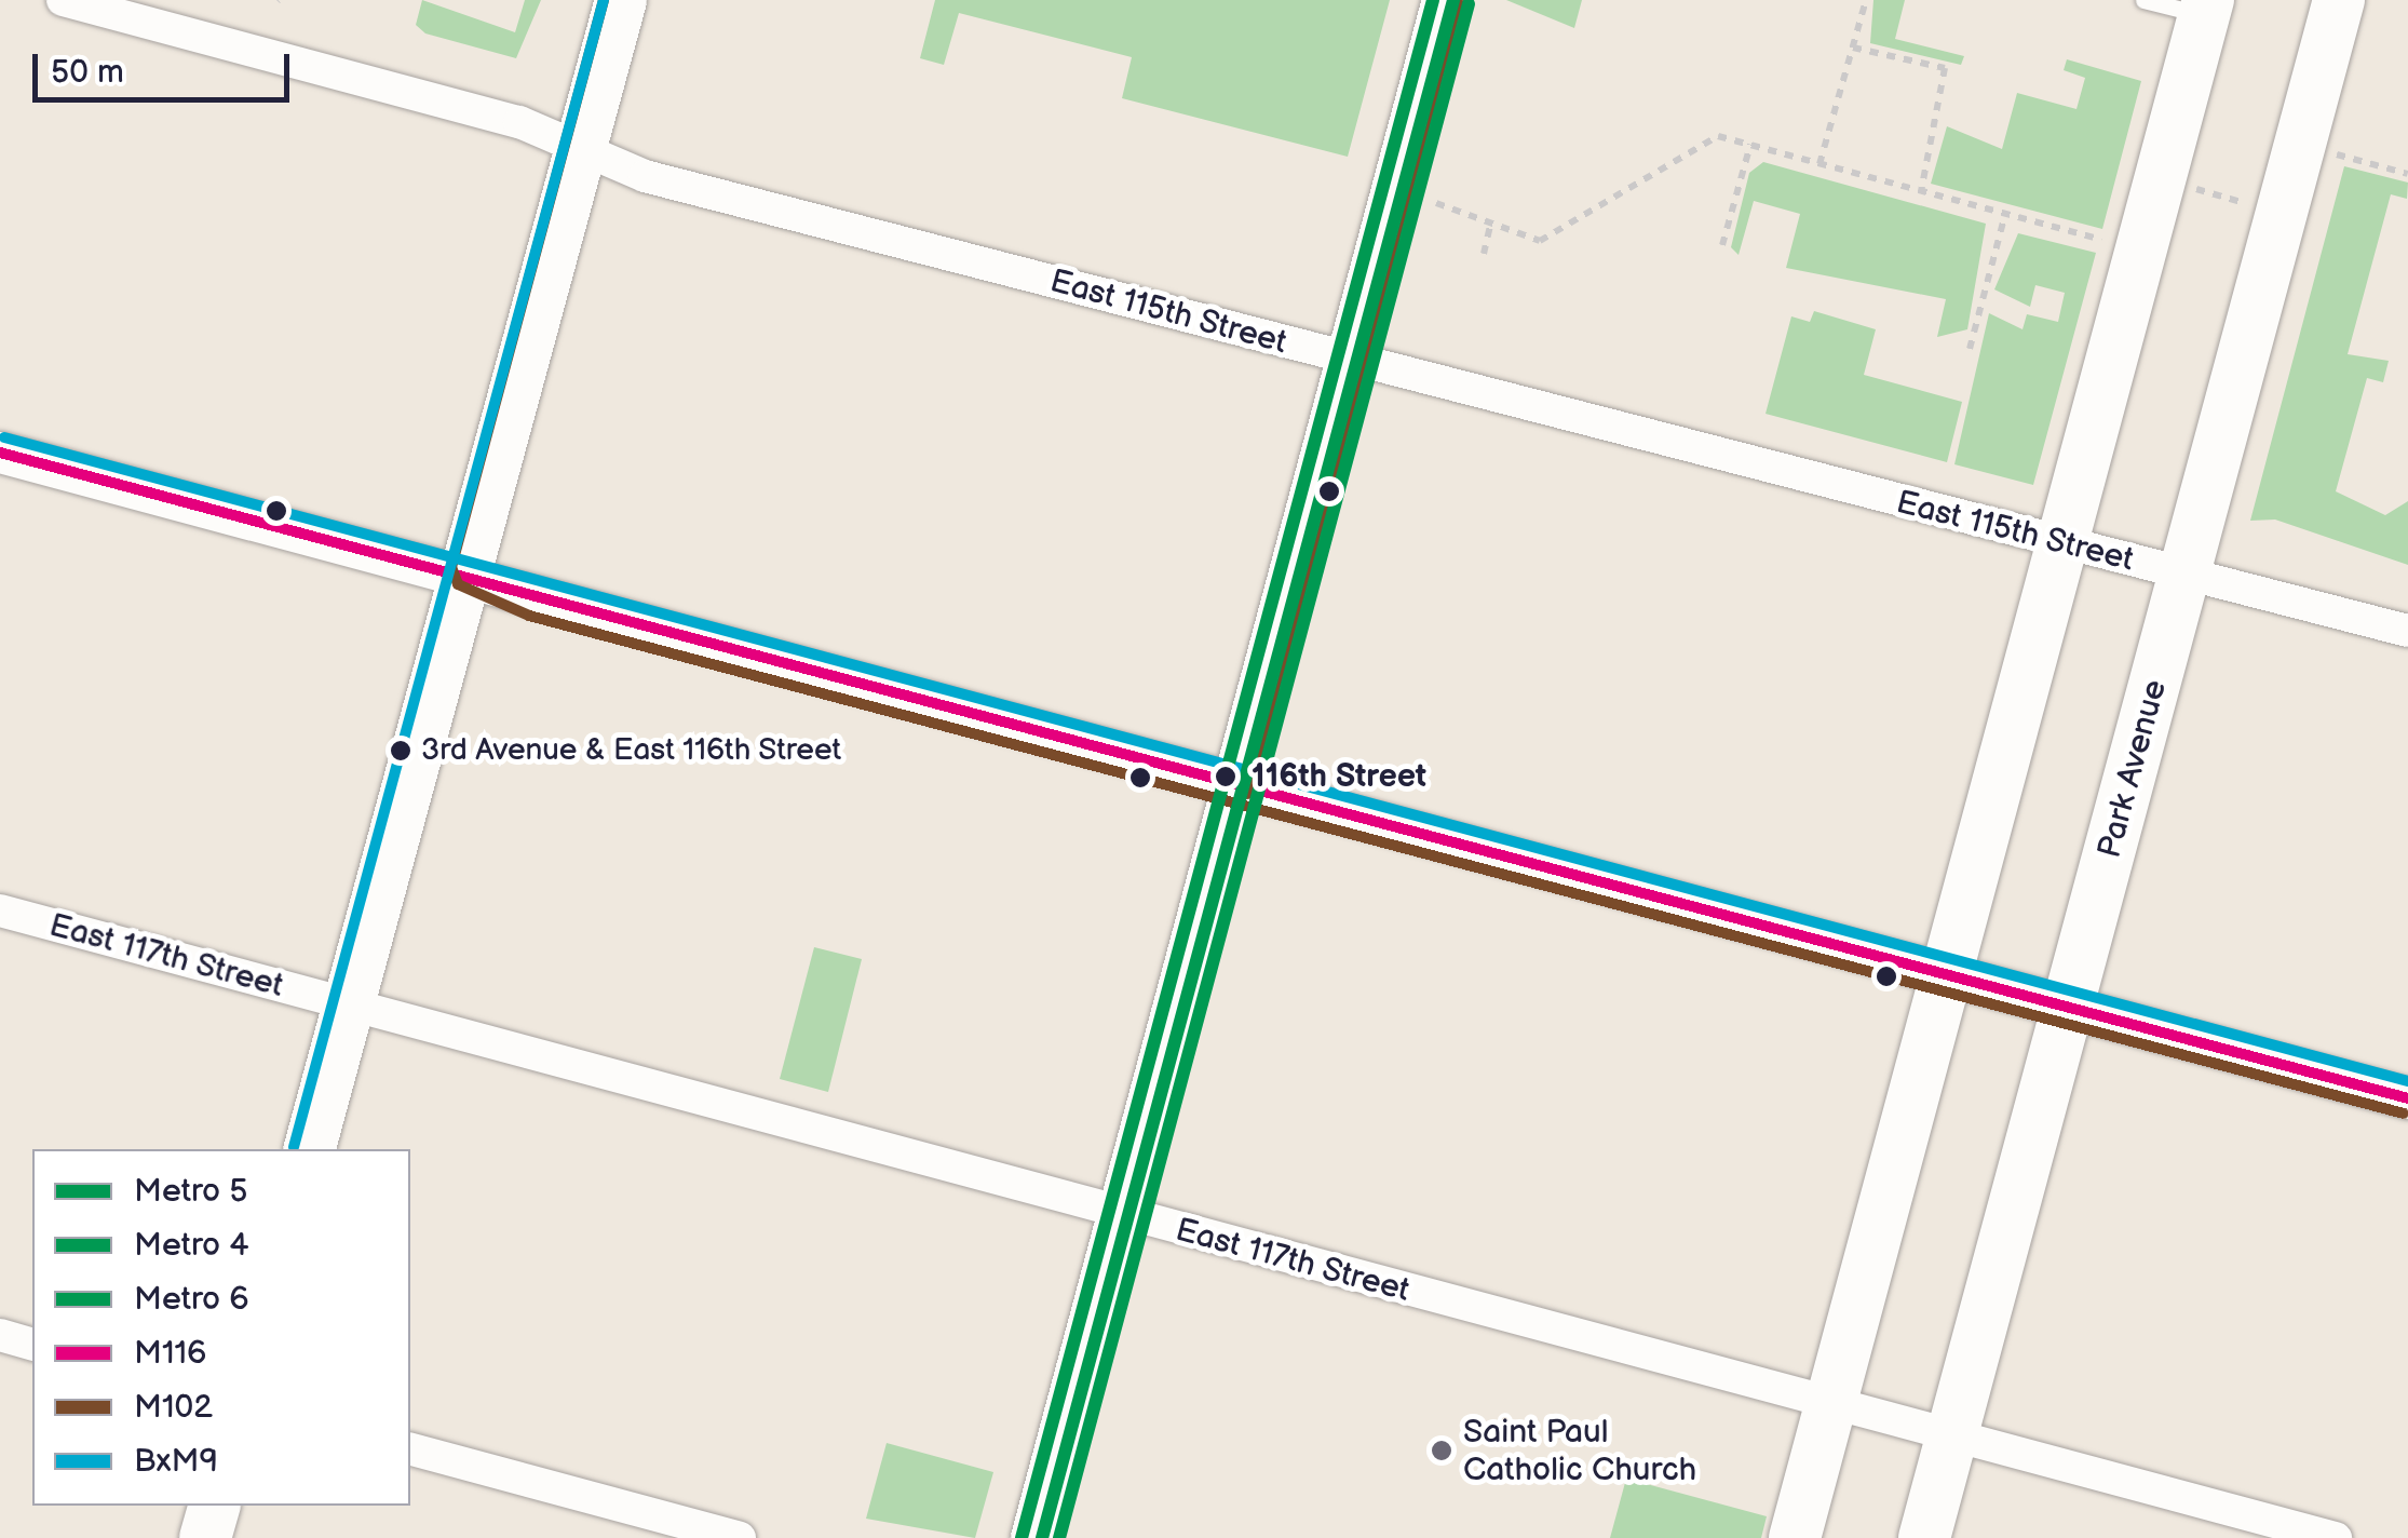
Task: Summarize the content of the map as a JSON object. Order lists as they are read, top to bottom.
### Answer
{
  "streets": {
    "main road": ["Park Avenue"],
    "street": ["East 115th Street", "East 117th Street"]
  },
  "crossings": [
    ["East 115th Street", "Park Avenue"],
    ["Park Avenue", "East 117th Street"]
  ],
  "places": ["3rd Avenue & East 116th Street", "116th Street", "Saint Paul Catholic Church"],
  "lines": [
    "metro line 5",
    "metro line 6",
    "transit line M102",
    "transit line BxM9",
    "metro line 4",
    "transit line M116"
  ],
  "legend": [
    "Metro 5",
    "Metro 4",
    "Metro 6",
    "M116",
    "M102",
    "BxM9"
  ],
  "scale_bar": "50 m"
}
